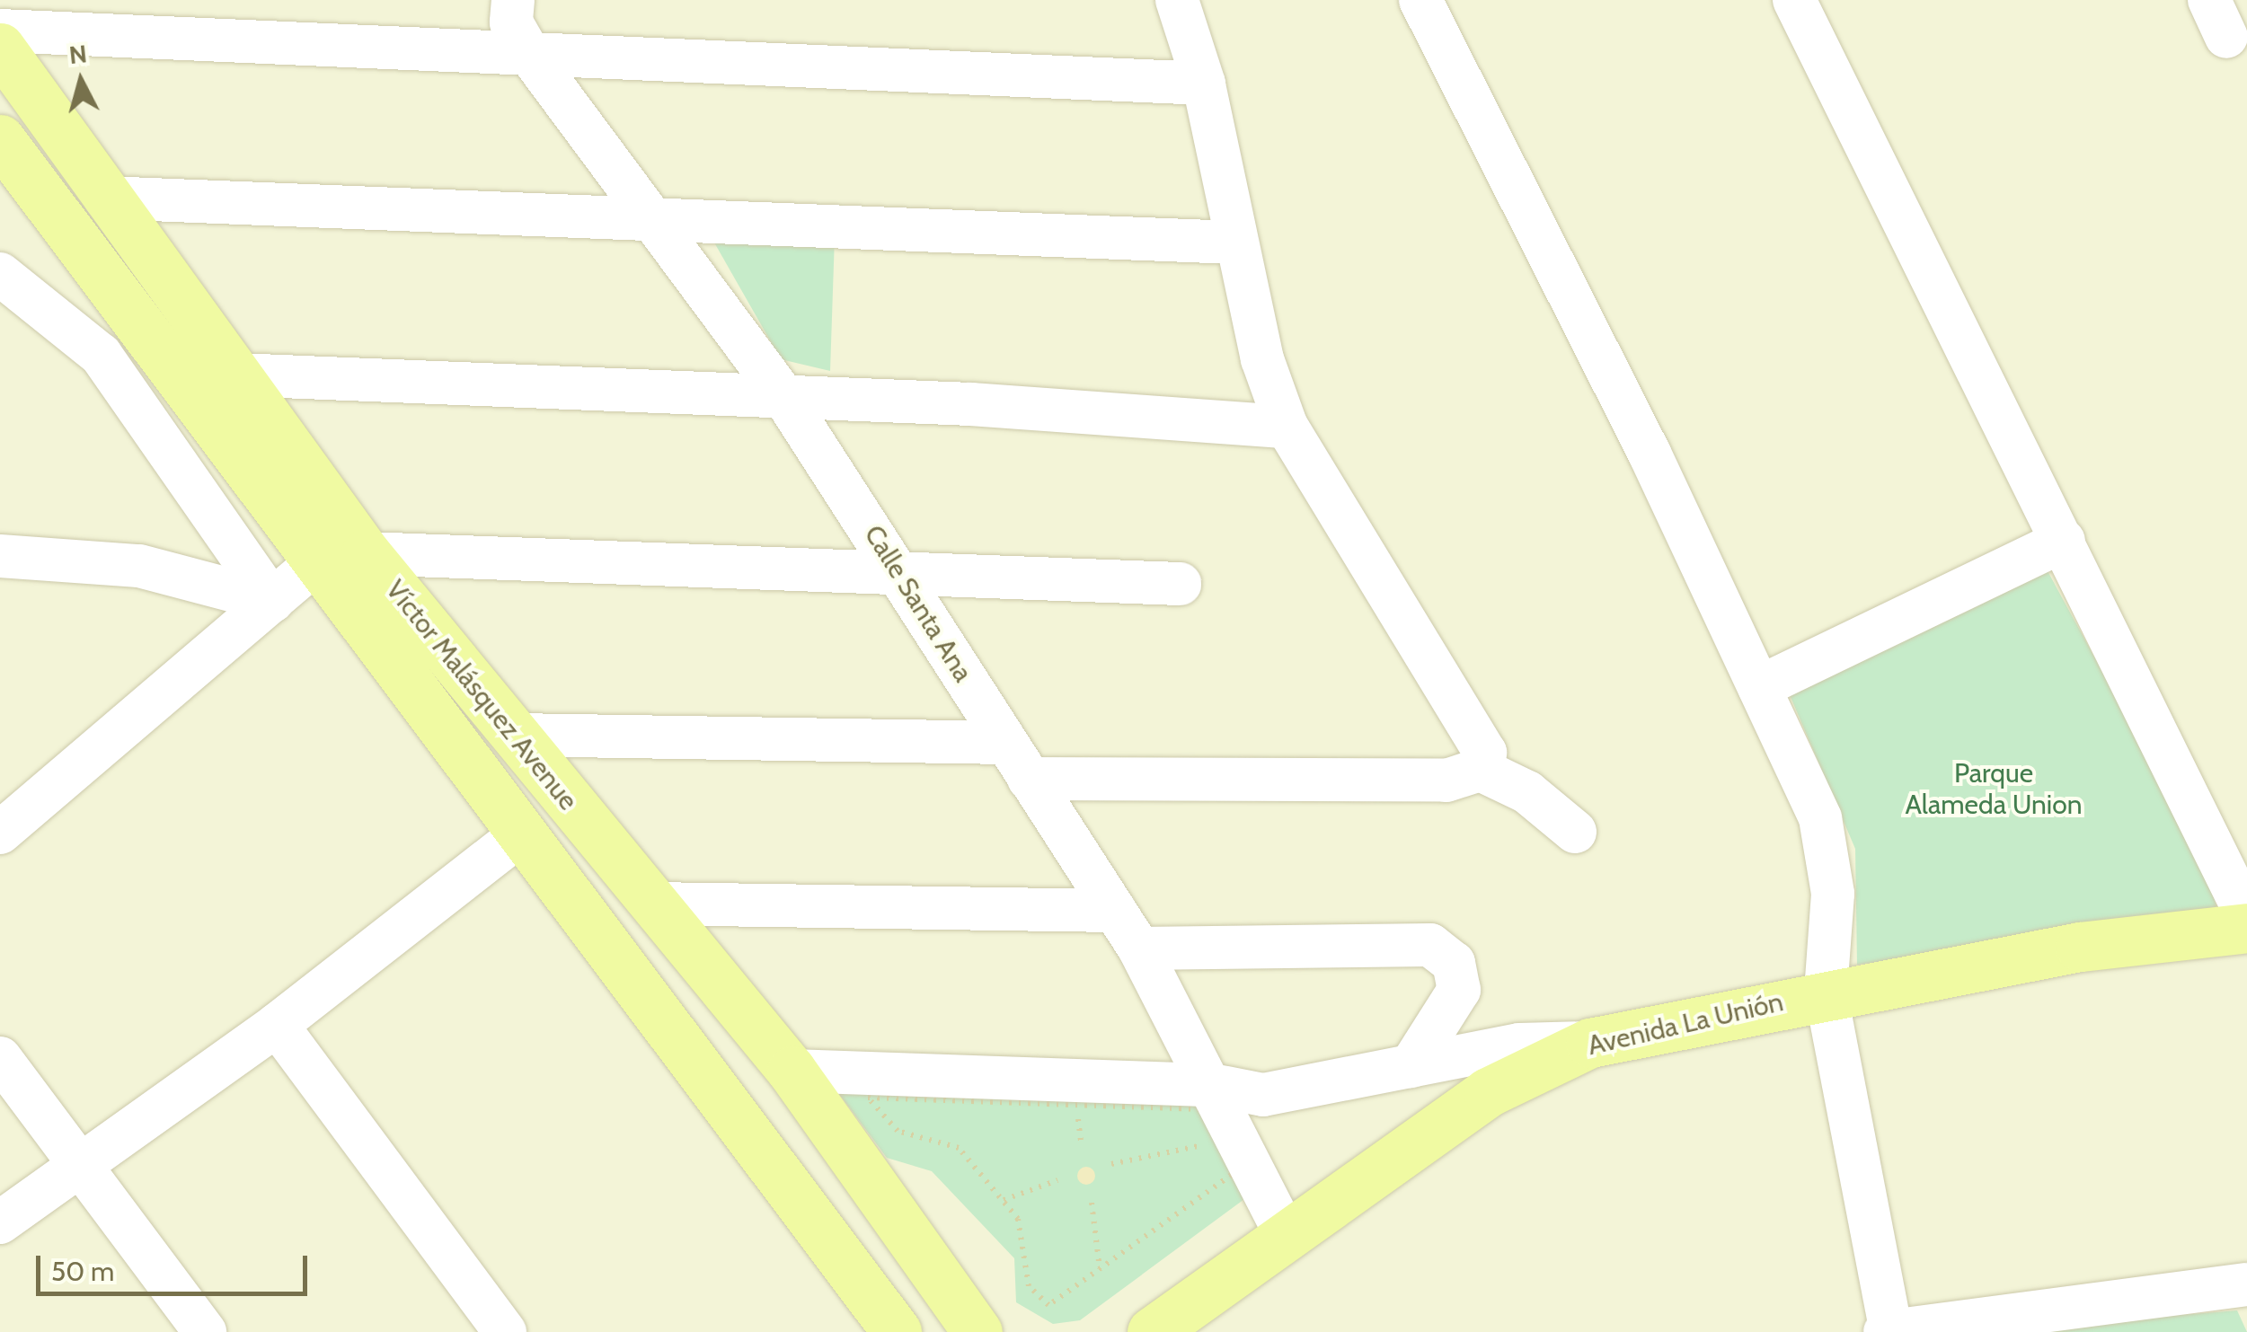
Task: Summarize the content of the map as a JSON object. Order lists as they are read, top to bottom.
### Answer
{
  "streets": {
    "main road": ["Víctor Malásquez Avenue", "Avenida La Unión"],
    "street": ["Calle Santa Ana"]
  },
  "crossings": [
    ["Calle Santa Ana", "Avenida La Unión"]
  ],
  "parks": ["Parque Alameda Union"],
  "scale_bar": "50 m",
  "north": "top"
}
